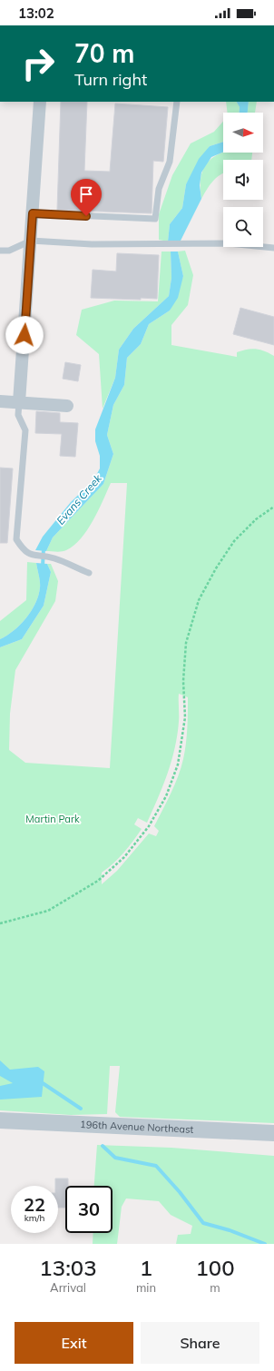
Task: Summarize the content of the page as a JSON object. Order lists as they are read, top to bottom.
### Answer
{
  "streets": {
    "street": ["196th Avenue Northeast"]
  },
  "water": ["Evans Creek"],
  "parks": ["Martin Park"],
  "north": "right",
  "page": {
    "status": "13:02",
    "turn": ["70 m", "Turn right"],
    "speed": "22 km/h",
    "limit": "30",
    "eta": [
      "13:03",
      "Arrival",
      "1",
      "min",
      "100",
      "m"
    ],
    "buttons": ["Exit", "Share"]
  }
}
